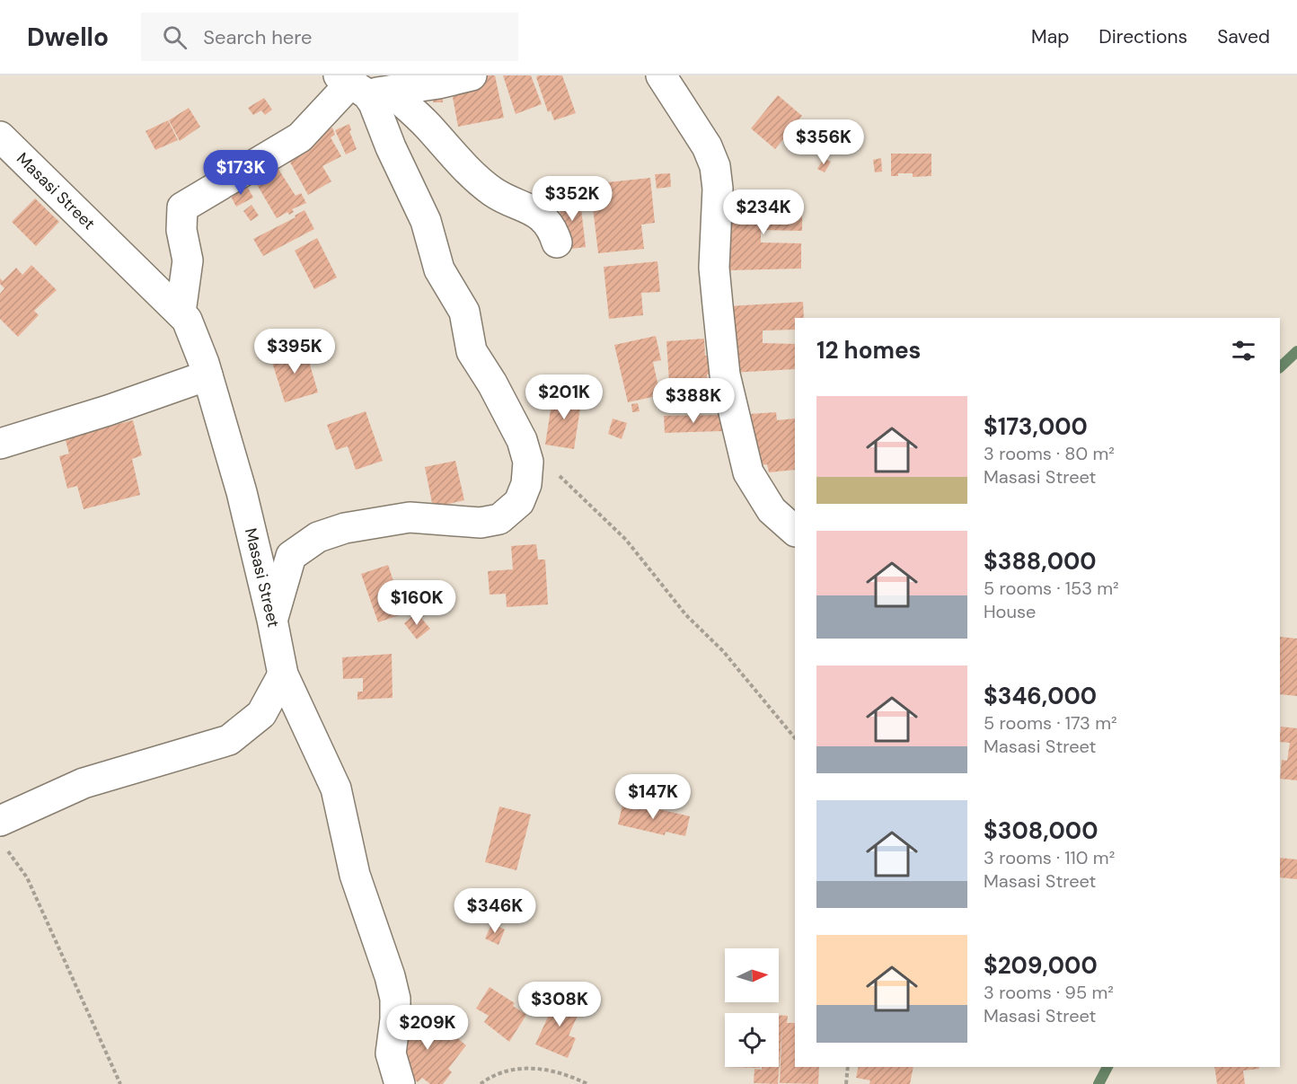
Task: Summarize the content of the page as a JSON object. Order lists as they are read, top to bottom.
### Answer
{
  "streets": {
    "street": ["Masasi Street"]
  },
  "north": "right",
  "page": {
    "header": "Dwello",
    "search": "Search here",
    "nav": ["Map", "Directions", "Saved"],
    "price": [
      "$356K",
      "$173K",
      "$352K",
      "$234K",
      "$395K",
      "$201K",
      "$388K",
      "$160K",
      "$147K",
      "$346K",
      "$308K",
      "$209K"
    ],
    "heading": "12 homes",
    "list": [
      {
        "name": "$173,000",
        "note": "3 rooms · 80 m² · Masasi Street"
      },
      {
        "name": "$388,000",
        "note": "5 rooms · 153 m² · House"
      },
      {
        "name": "$346,000",
        "note": "5 rooms · 173 m² · Masasi Street"
      },
      {
        "name": "$308,000",
        "note": "3 rooms · 110 m² · Masasi Street"
      },
      {
        "name": "$209,000",
        "note": "3 rooms · 95 m² · Masasi Street"
      }
    ]
  }
}
